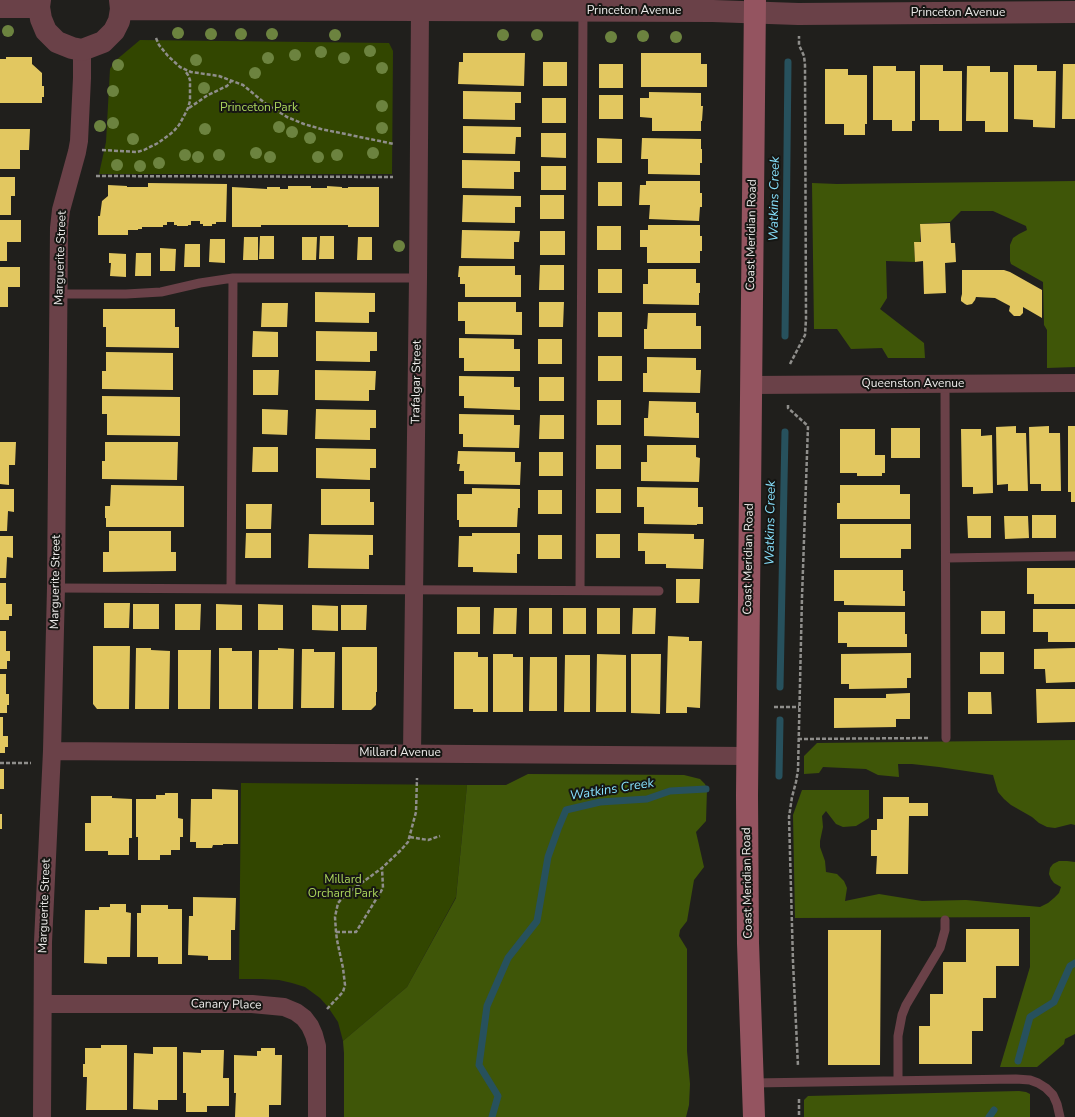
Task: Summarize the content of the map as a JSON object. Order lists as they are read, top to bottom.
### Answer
{
  "streets": {
    "main road": ["Coast Meridian Road"],
    "street": [
      "Princeton Avenue",
      "Marguerite Street",
      "Trafalgar Street",
      "Queenston Avenue",
      "Millard Avenue",
      "Canary Place"
    ]
  },
  "crossings": [
    ["Princeton Avenue", "Coast Meridian Road"],
    ["Princeton Avenue", "Trafalgar Street"],
    ["Coast Meridian Road", "Queenston Avenue"],
    ["Coast Meridian Road", "Millard Avenue"],
    ["Marguerite Street", "Millard Avenue"],
    ["Marguerite Street", "Canary Place"],
    ["Trafalgar Street", "Millard Avenue"]
  ],
  "water": ["Watkins Creek"],
  "parks": ["Princeton Park", "Millard Orchard Park"]
}
